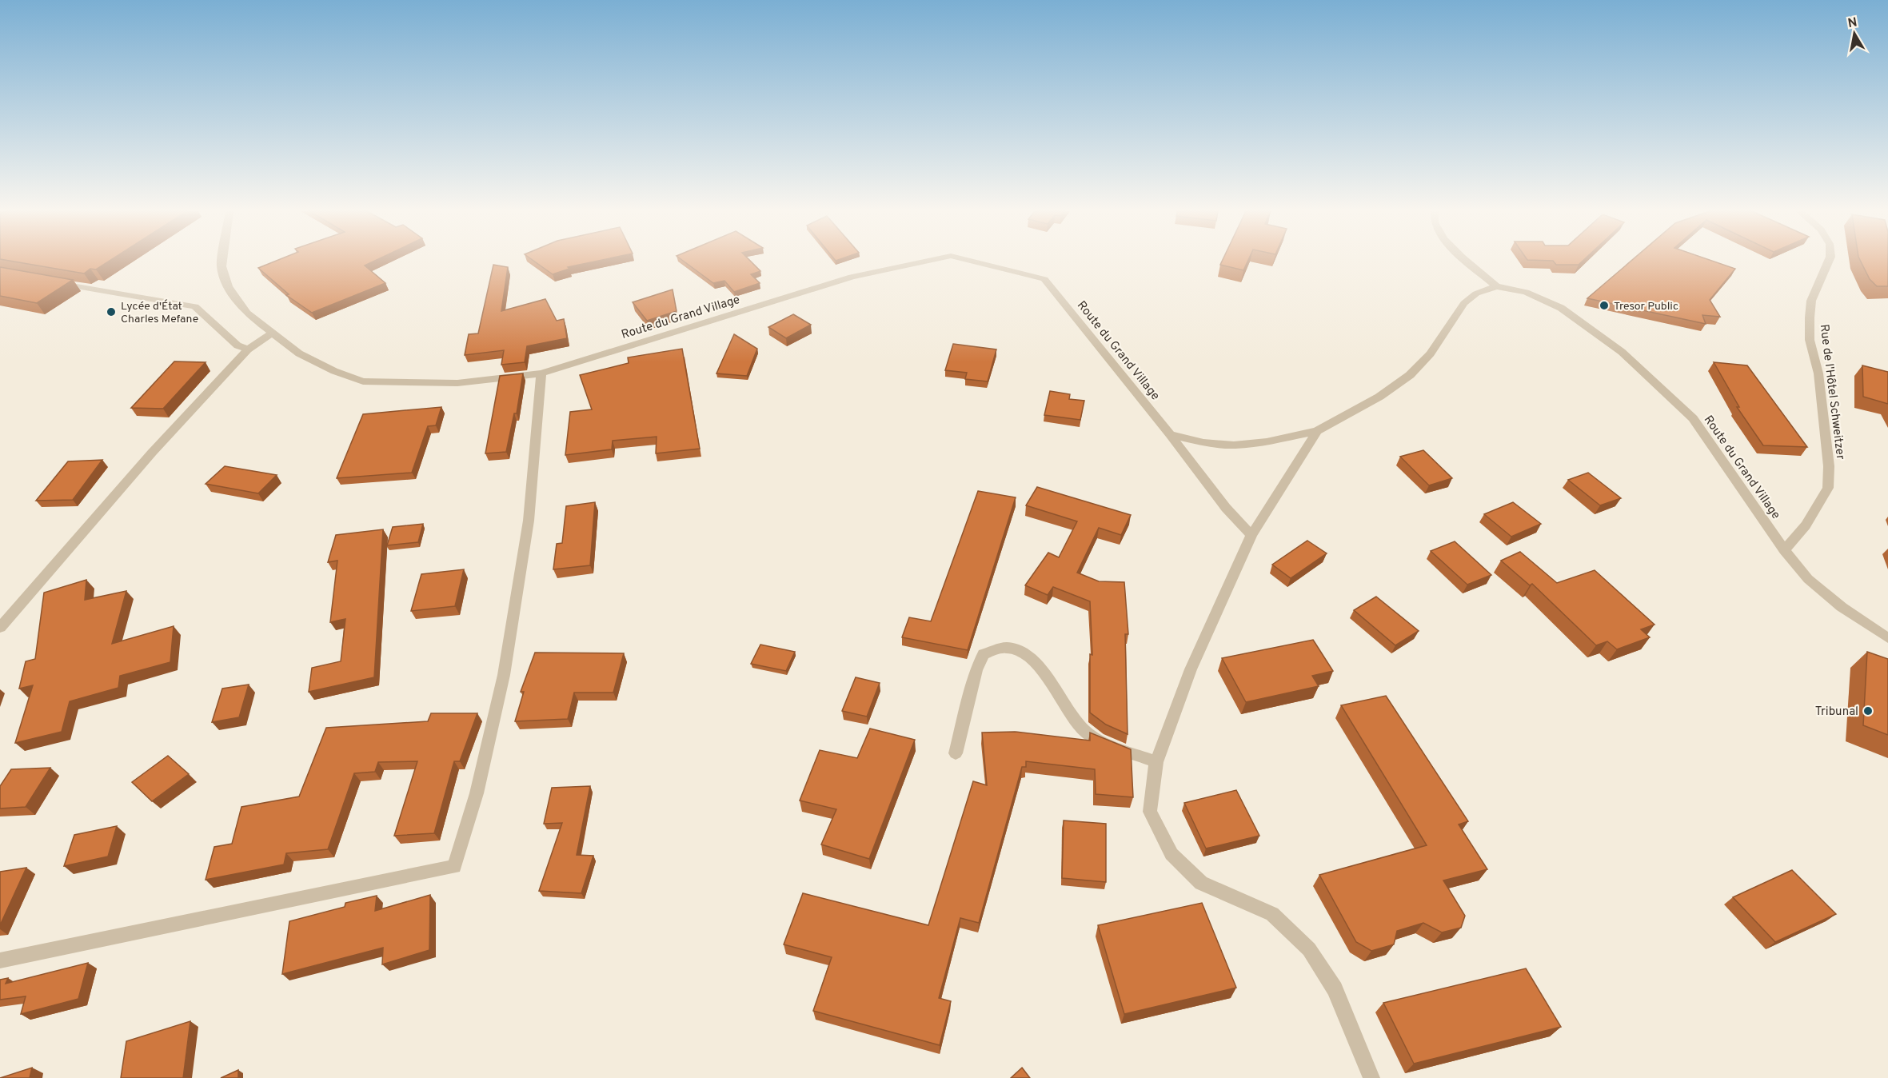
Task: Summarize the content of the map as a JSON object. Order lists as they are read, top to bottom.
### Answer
{
  "streets": {
    "street": ["Route du Grand Village", "Rue de l'Hôtel Schweitzer"]
  },
  "crossings": [
    ["Route du Grand Village", "Rue de l'Hôtel Schweitzer"]
  ],
  "places": ["Tresor Public", "Lycée d'État Charles Mefane", "Tribunal"],
  "north": "top"
}
